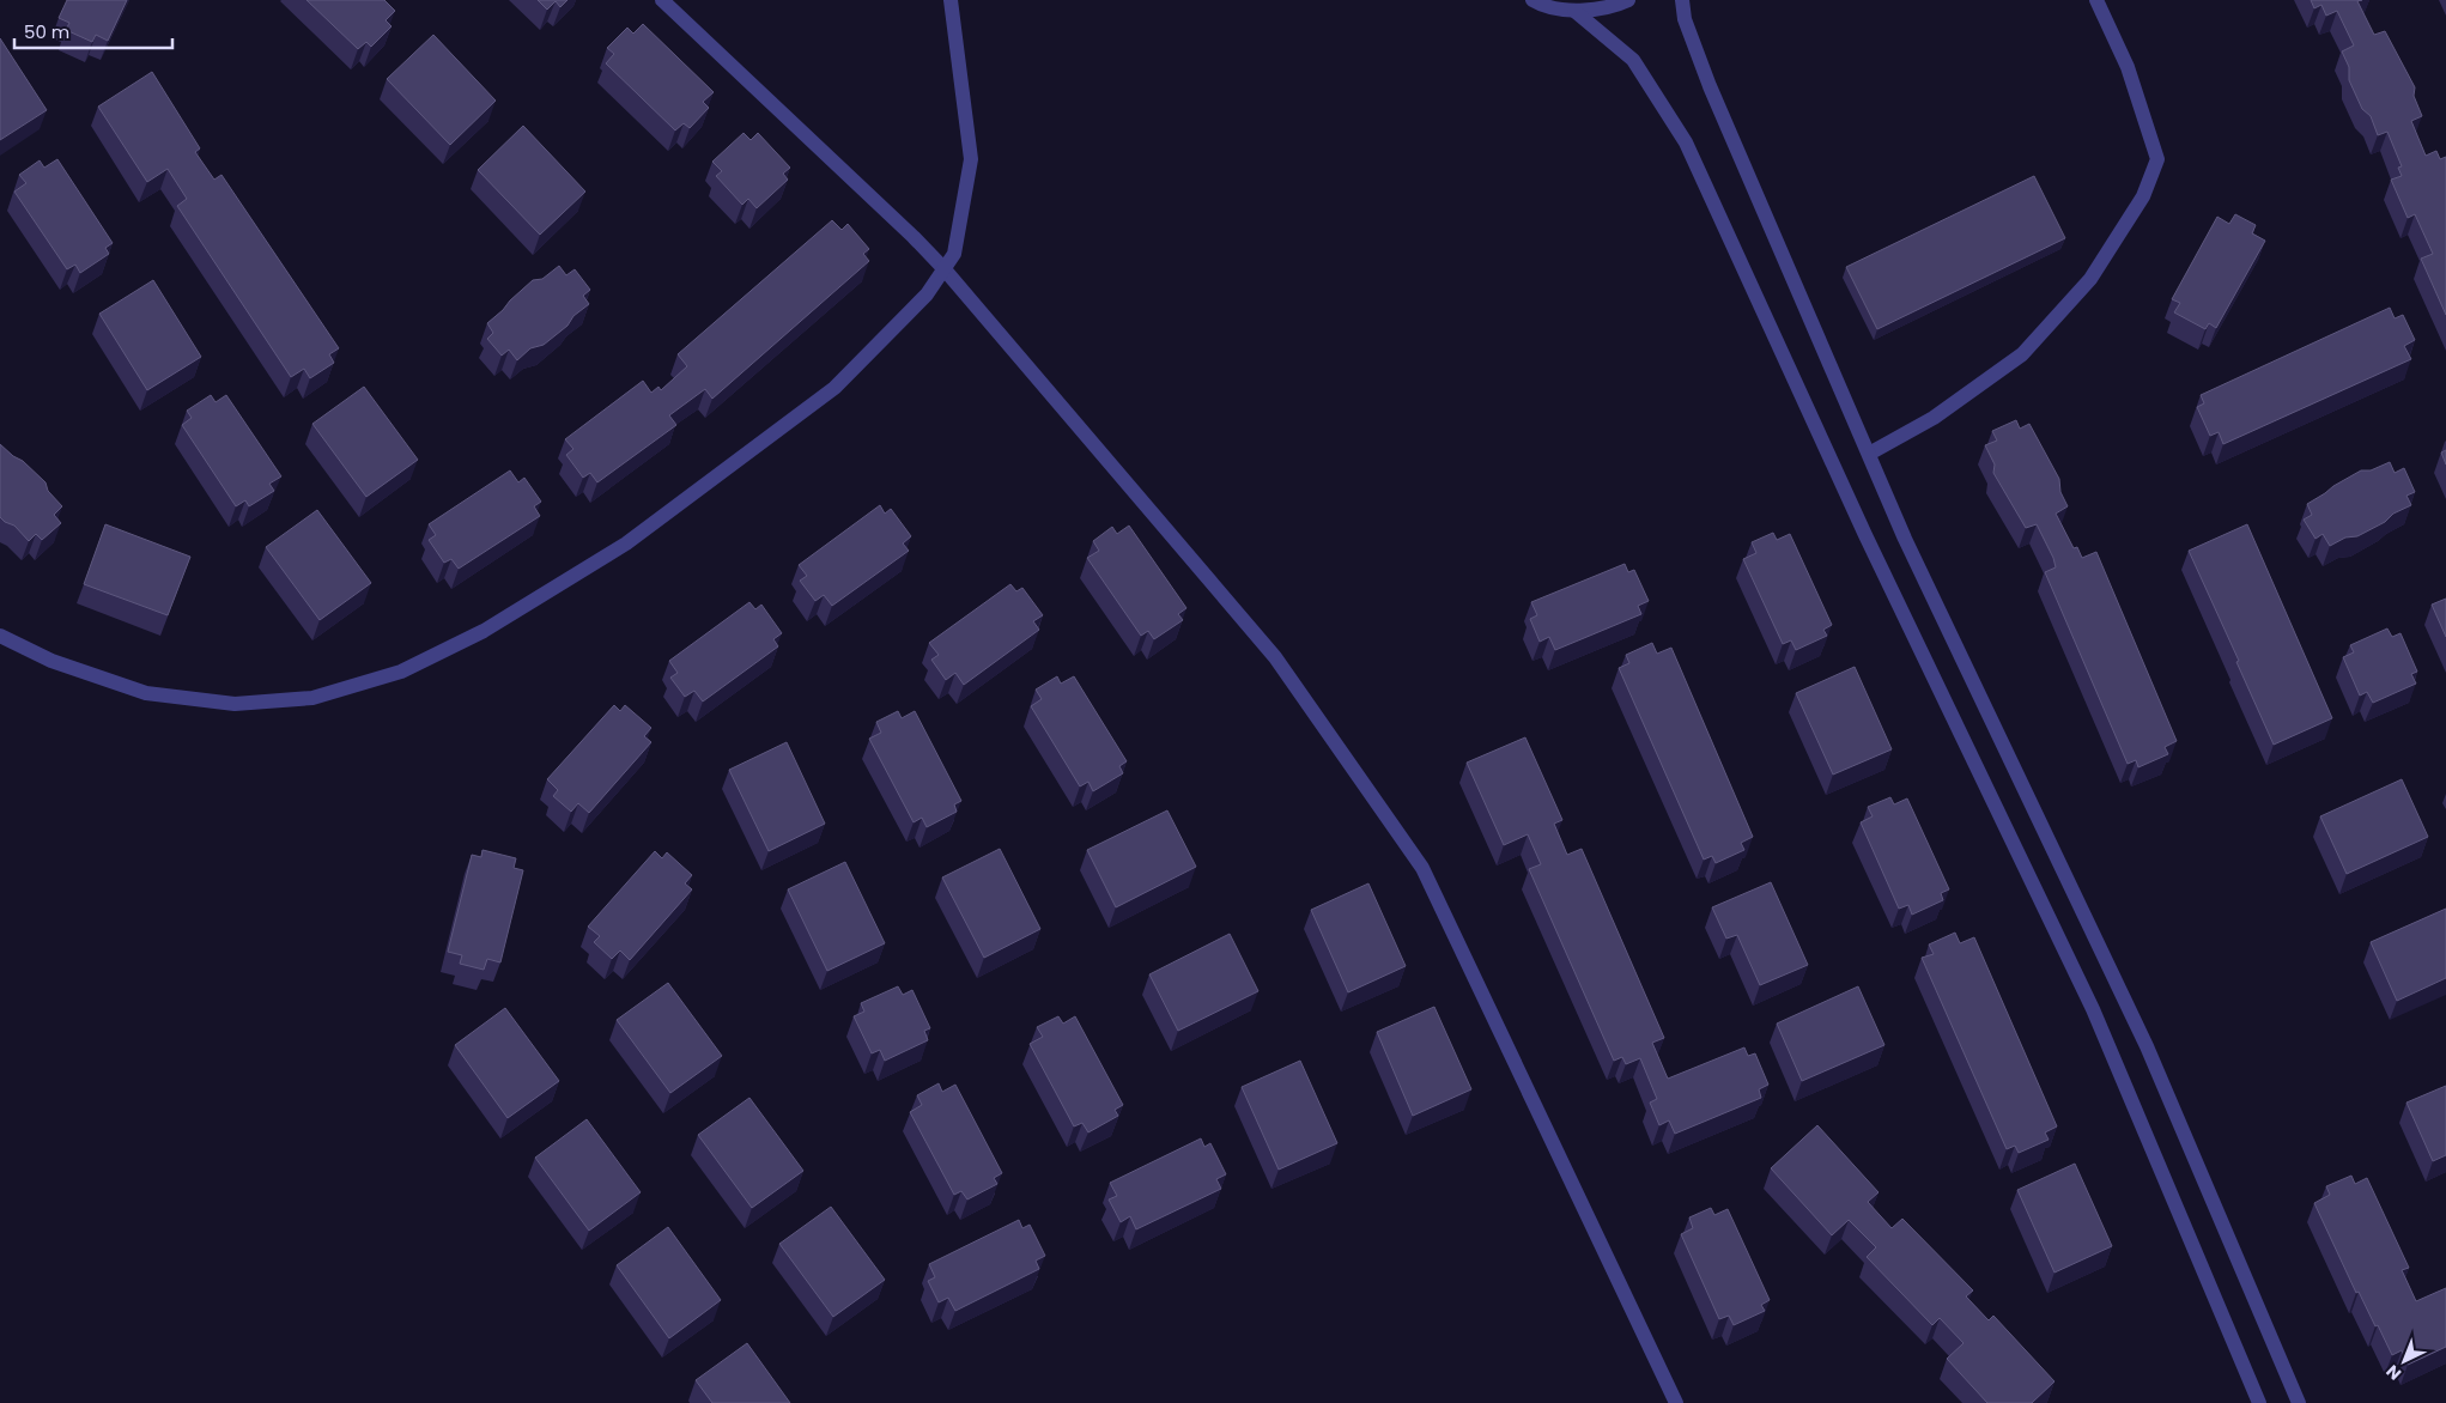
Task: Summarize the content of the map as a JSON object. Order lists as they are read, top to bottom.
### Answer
{
  "scale_bar": "50 m",
  "north": "bottom left"
}
